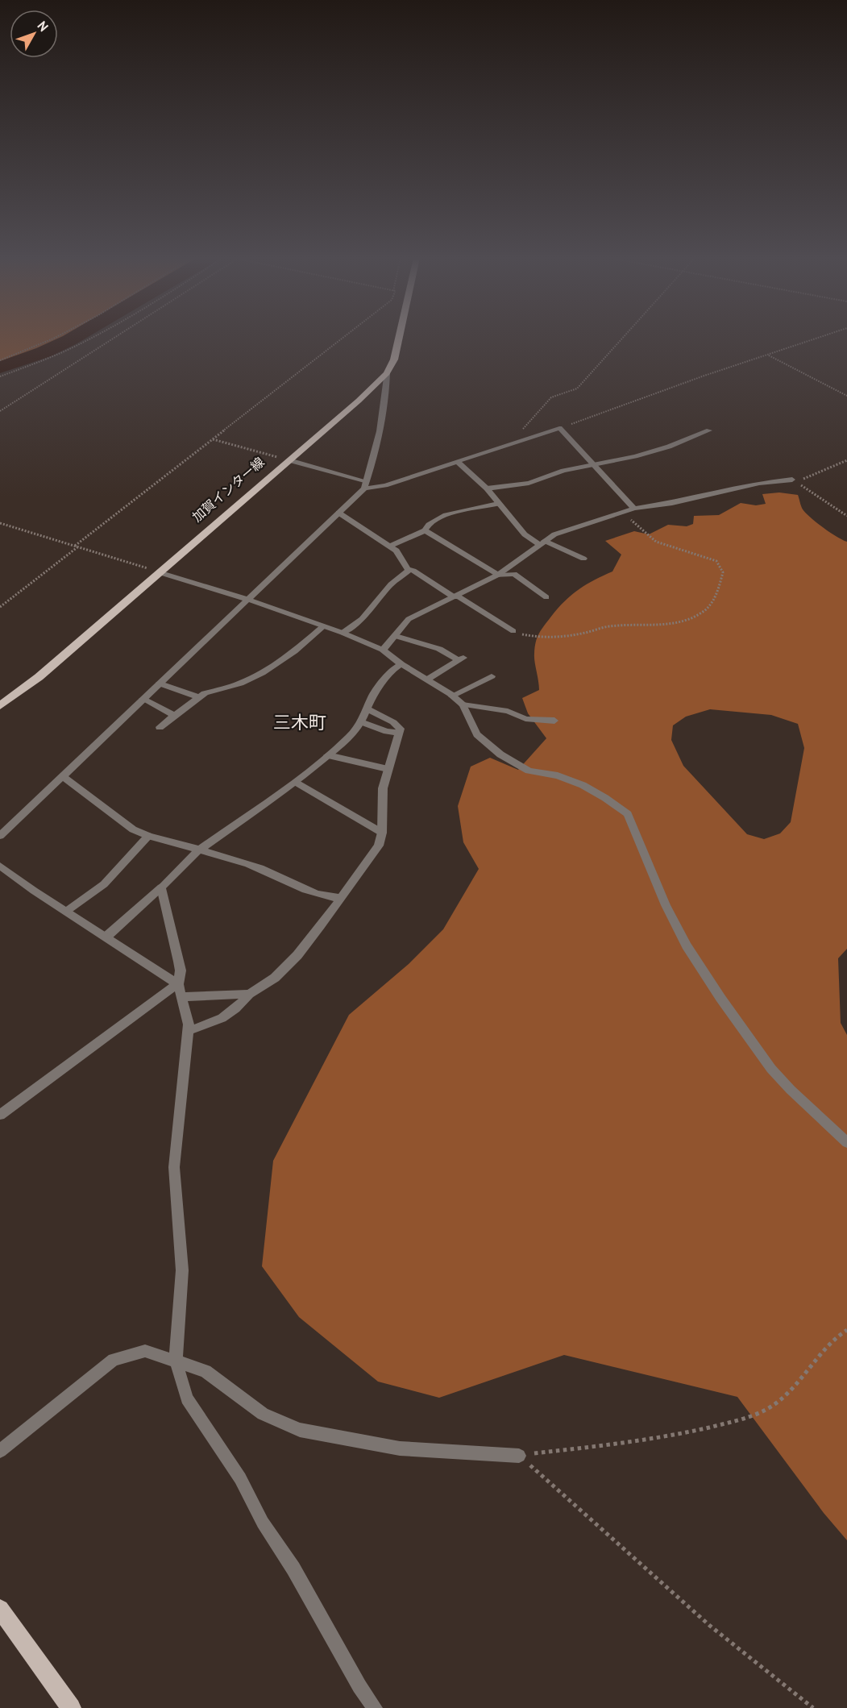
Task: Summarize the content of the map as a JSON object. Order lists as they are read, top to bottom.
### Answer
{
  "streets": {
    "main road": ["加賀インター線"]
  },
  "districts": ["三木町"],
  "north": "top right"
}
